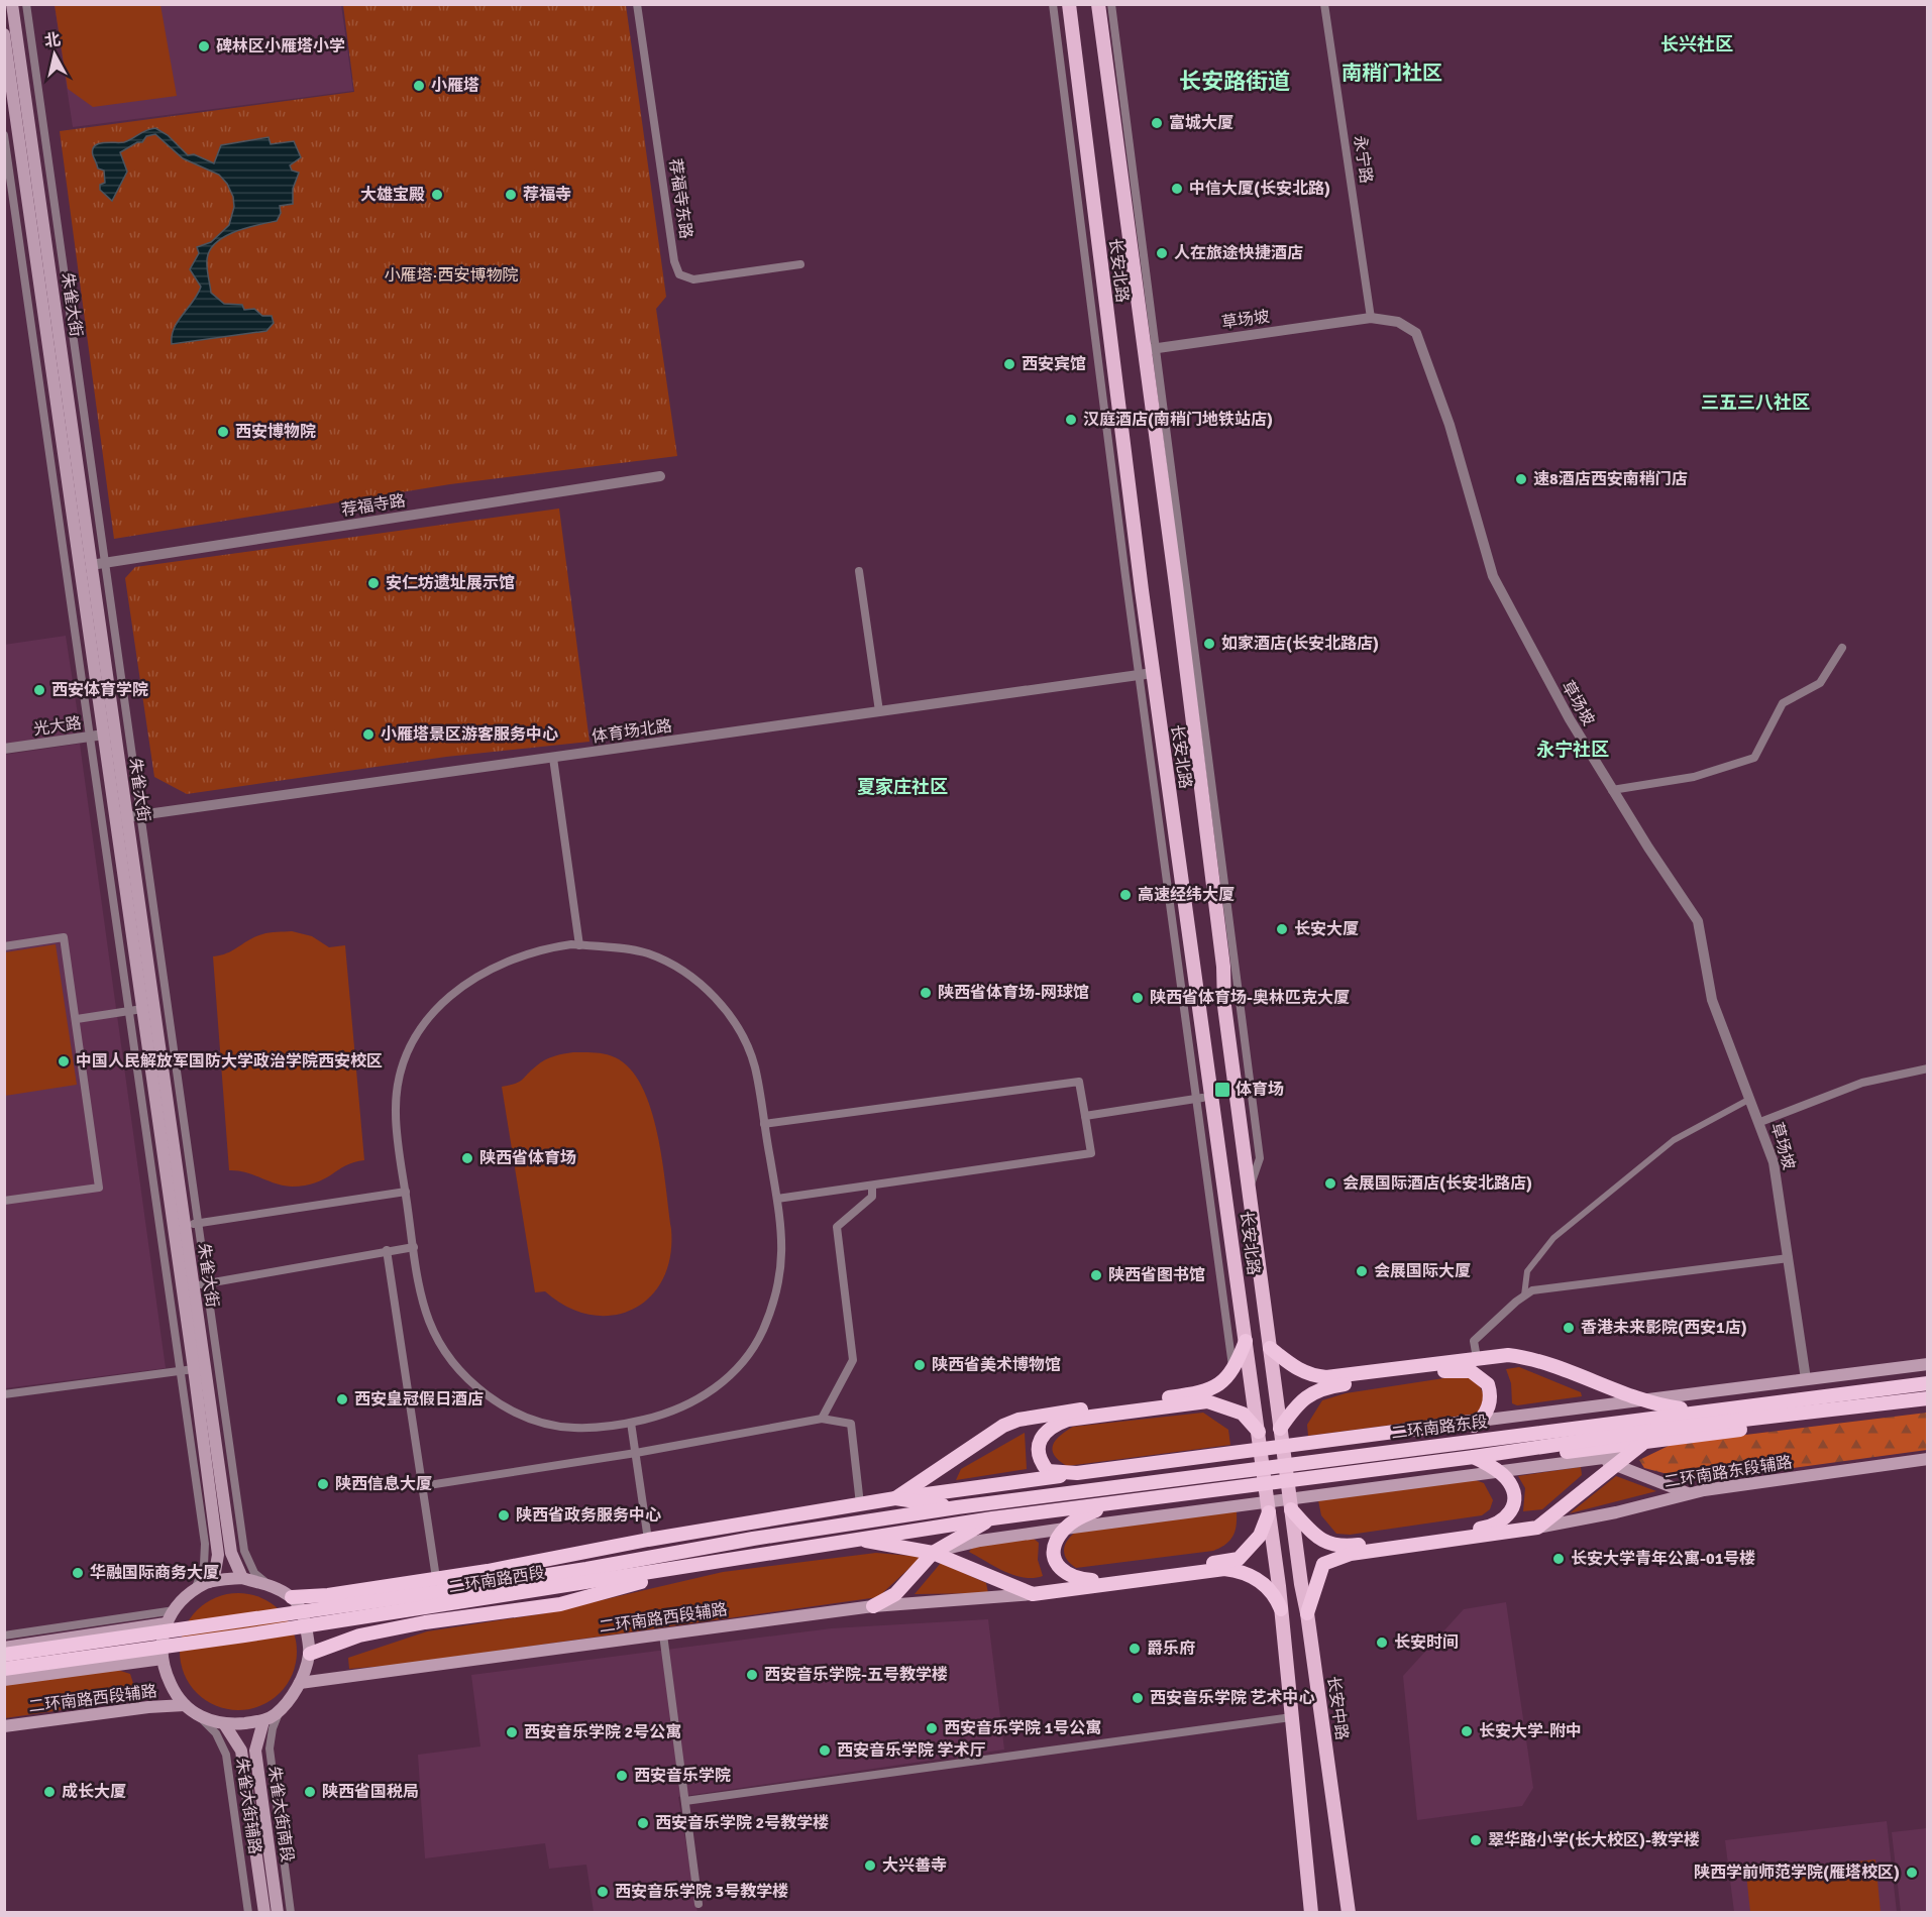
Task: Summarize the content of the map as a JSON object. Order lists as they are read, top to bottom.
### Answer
{
  "streets": {
    "highway": ["二环南路东段", "二环南路西段"],
    "main road": [
      "长安北路",
      "朱雀大街",
      "二环南路东段辅路",
      "二环南路西段辅路",
      "长安中路",
      "朱雀大街南段"
    ],
    "street": [
      "永宁路",
      "荐福寺东路",
      "草场坡",
      "荐福寺路",
      "光大路",
      "体育场北路",
      "朱雀大街辅路"
    ]
  },
  "crossings": [
    ["永宁路", "草场坡"],
    ["长安北路", "草场坡"],
    ["长安北路", "体育场北路"],
    ["长安北路", "长安中路"],
    ["朱雀大街", "荐福寺路"],
    ["朱雀大街", "光大路"],
    ["朱雀大街", "体育场北路"],
    ["朱雀大街", "二环南路西段辅路"],
    ["朱雀大街", "朱雀大街辅路"],
    ["朱雀大街", "朱雀大街南段"],
    ["二环南路东段", "二环南路西段"],
    ["二环南路西段辅路", "朱雀大街辅路"],
    ["二环南路西段辅路", "朱雀大街南段"],
    ["朱雀大街辅路", "朱雀大街南段"]
  ],
  "districts": [
    "长兴社区",
    "南稍门社区",
    "长安路街道",
    "三五三八社区",
    "永宁社区",
    "夏家庄社区"
  ],
  "parks": ["小雁塔·西安博物院"],
  "places": {
    "other": [
      "碑林区小雁塔小学",
      "小雁塔",
      "富城大厦",
      "中信大厦(长安北路)",
      "大雄宝殿",
      "荐福寺",
      "人在旅途快捷酒店",
      "西安宾馆",
      "汉庭酒店(南稍门地铁站店)",
      "西安博物院",
      "速8酒店西安南稍门店",
      "安仁坊遗址展示馆",
      "如家酒店(长安北路店)",
      "西安体育学院",
      "小雁塔景区游客服务中心",
      "高速经纬大厦",
      "长安大厦",
      "陕西省体育场-网球馆",
      "陕西省体育场-奥林匹克大厦",
      "中国人民解放军国防大学政治学院西安校区",
      "陕西省体育场",
      "会展国际酒店(长安北路店)",
      "会展国际大厦",
      "陕西省图书馆",
      "香港未来影院(西安1店)",
      "陕西省美术博物馆",
      "西安皇冠假日酒店",
      "陕西信息大厦",
      "陕西省政务服务中心",
      "长安大学青年公寓-01号楼",
      "华融国际商务大厦",
      "长安时间",
      "爵乐府",
      "西安音乐学院-五号教学楼",
      "西安音乐学院 艺术中心",
      "西安音乐学院 1号公寓",
      "长安大学-附中",
      "西安音乐学院 2号公寓",
      "西安音乐学院 学术厅",
      "西安音乐学院",
      "成长大厦",
      "陕西省国税局",
      "西安音乐学院 2号教学楼",
      "翠华路小学(长大校区)-教学楼",
      "大兴善寺",
      "陕西学前师范学院(雁塔校区)",
      "西安音乐学院 3号教学楼"
    ],
    "transit": ["体育场"]
  },
  "north": "top"
}
